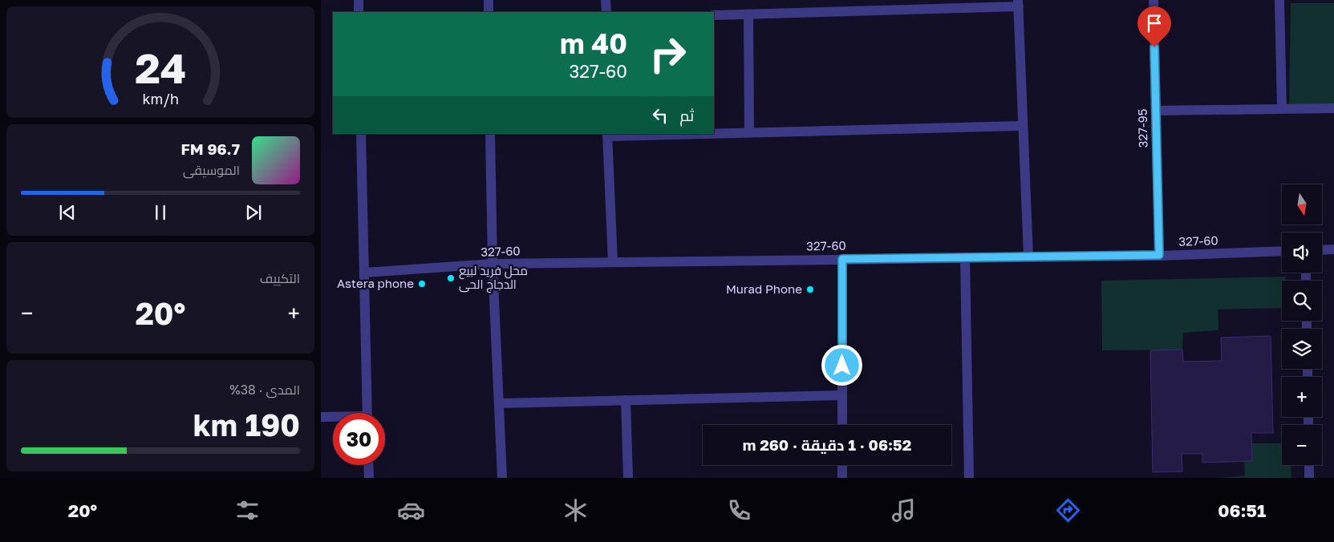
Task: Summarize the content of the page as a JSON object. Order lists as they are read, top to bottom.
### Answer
{
  "streets": {
    "street": ["327-95", "327-60"]
  },
  "crossings": [
    ["327-95", "327-60"]
  ],
  "places": ["محل فريد لبيع الدجاج الحى", "Astera phone", "Murad Phone"],
  "north": "bottom",
  "page": {
    "turn": ["40 m", "327-60"],
    "then": "ثم",
    "song": ["96.7 FM", "الموسيقى"],
    "map_buttons": ["+", "−"],
    "tile": [
      "التكييف",
      ["المدى · 38%", "190 km"]
    ],
    "heat": ["−", "20°", "+"],
    "limit": "30",
    "trip": "06:52 · 1 دقيقة · 260 m",
    "tabs": ["06:51", "20°"],
    "gauge": ["24", "km/h"]
  }
}
